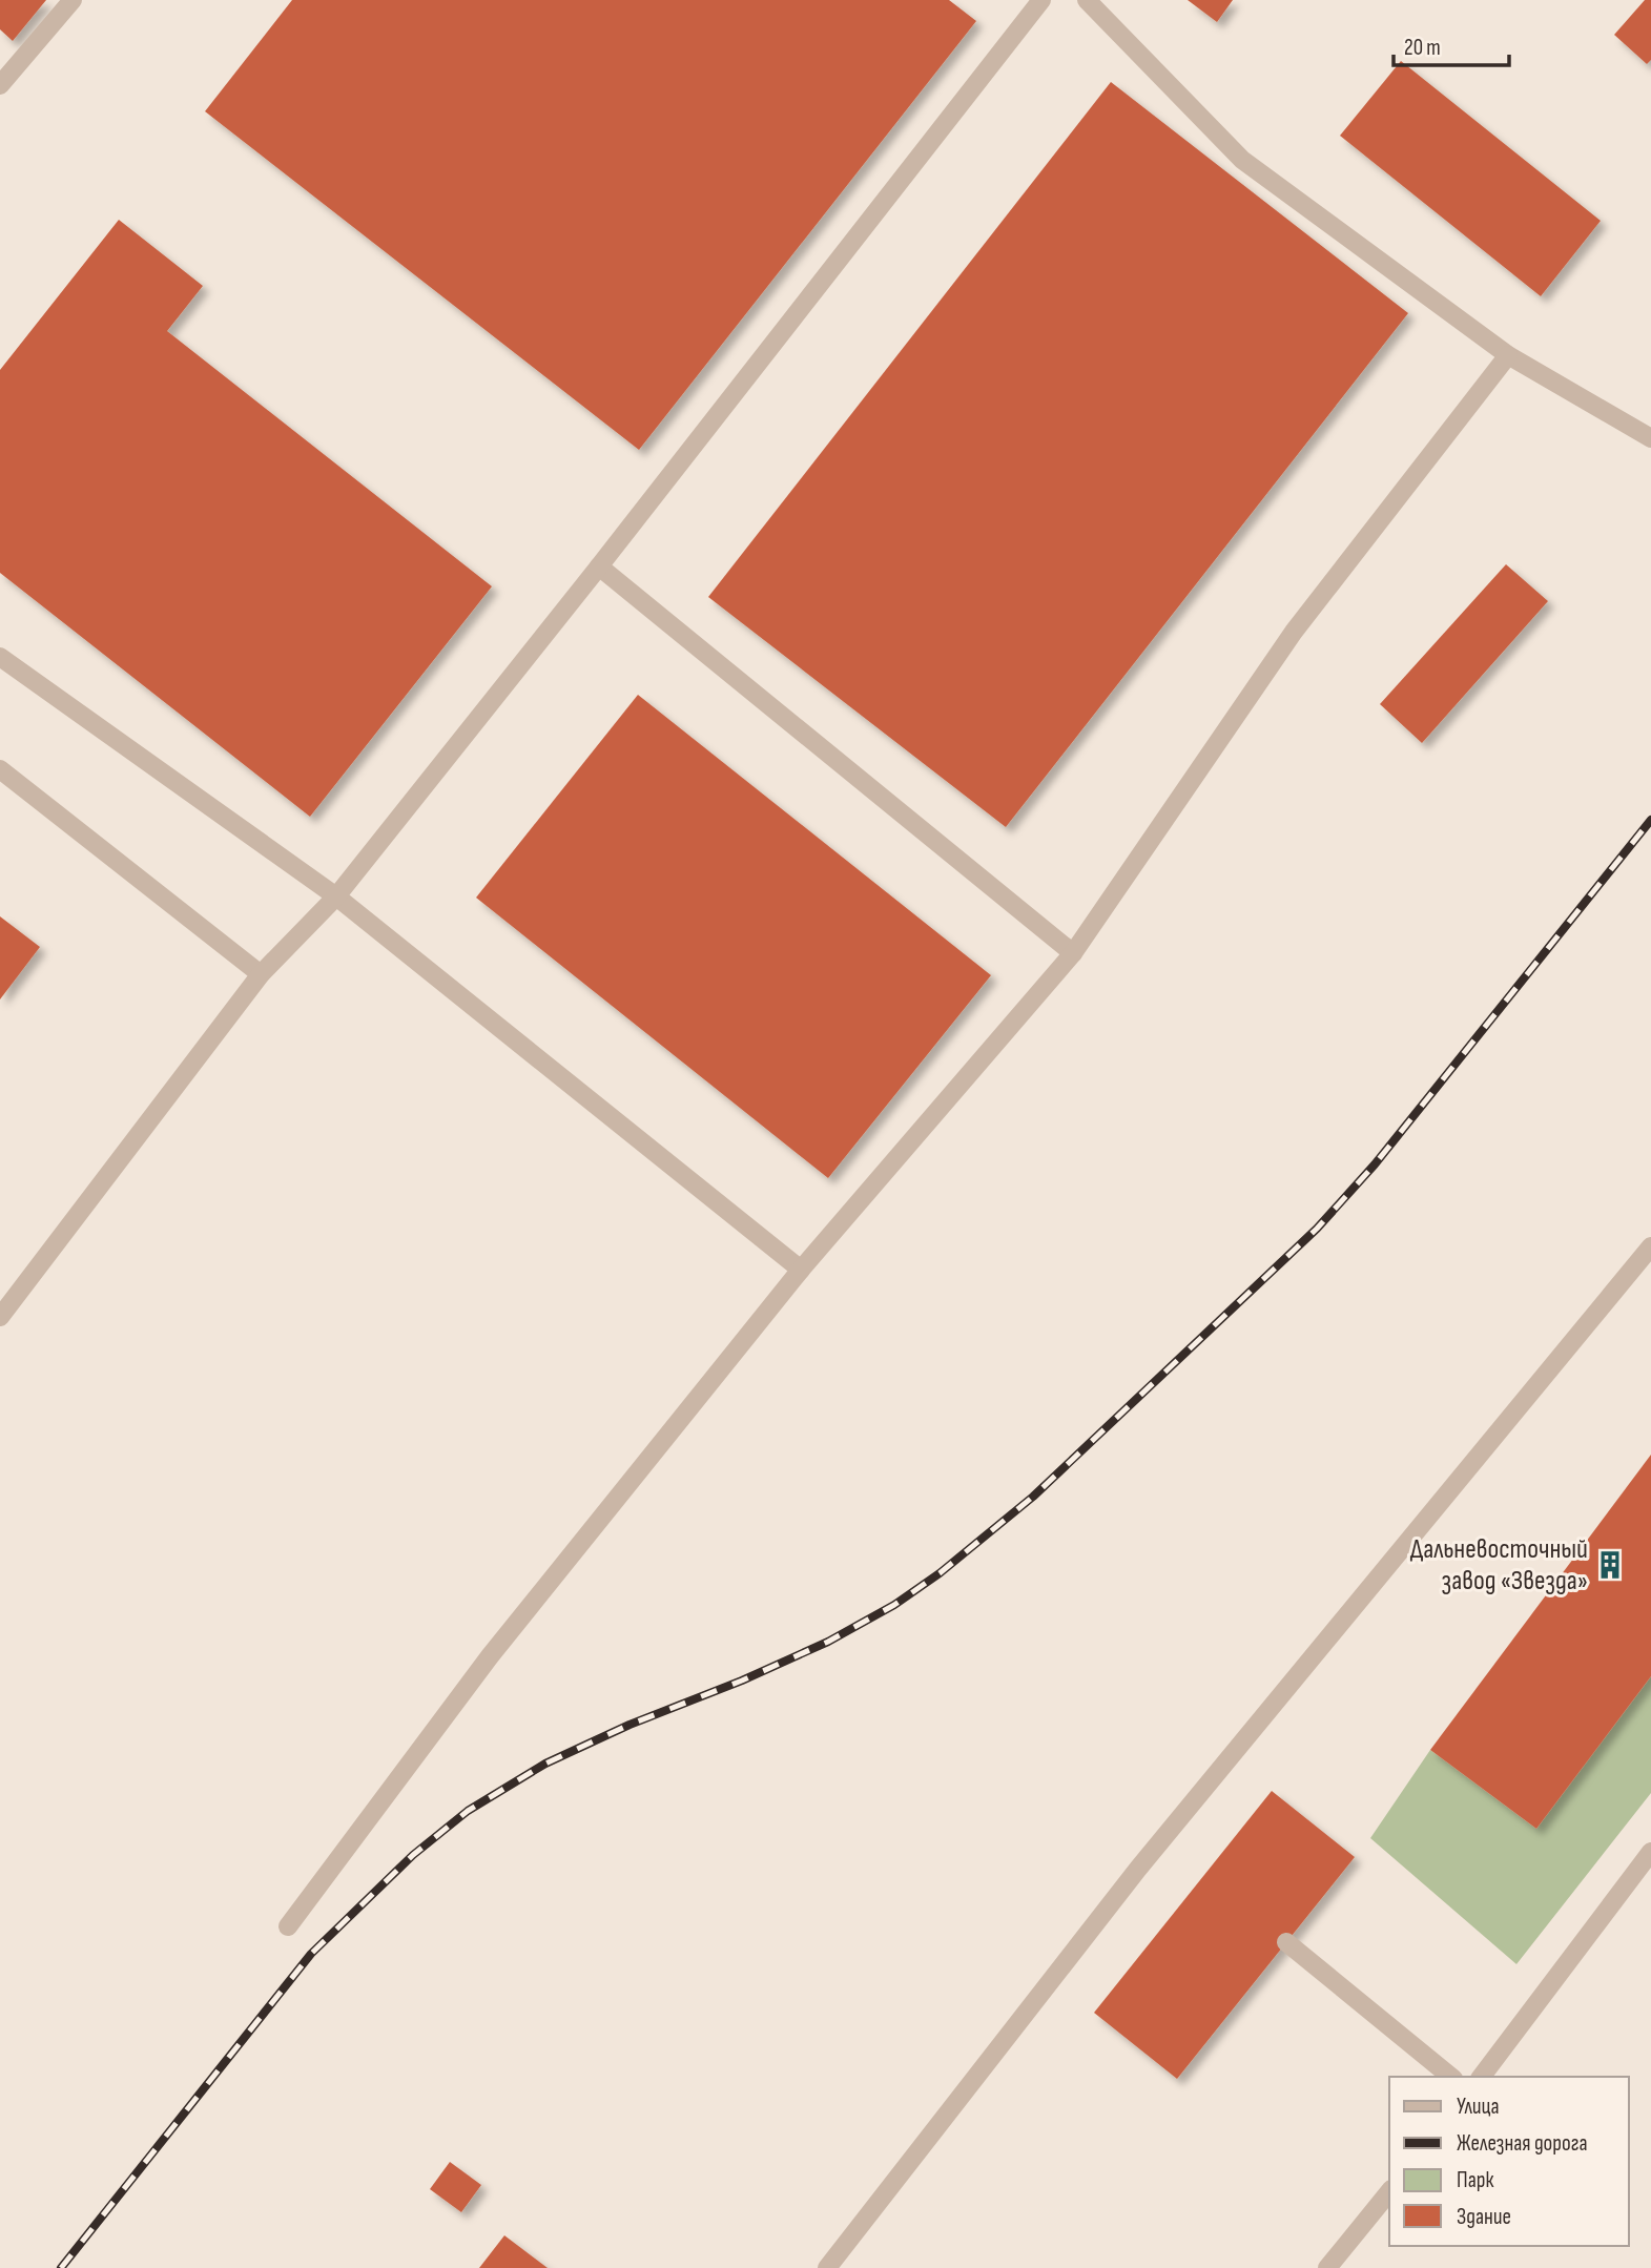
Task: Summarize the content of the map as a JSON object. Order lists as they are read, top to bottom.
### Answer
{
  "places": {
    "building": ["Дальневосточный завод «Звезда»"]
  },
  "legend": [
    "Улица",
    "Железная дорога",
    "Парк",
    "Здание"
  ],
  "scale_bar": "20 m"
}
